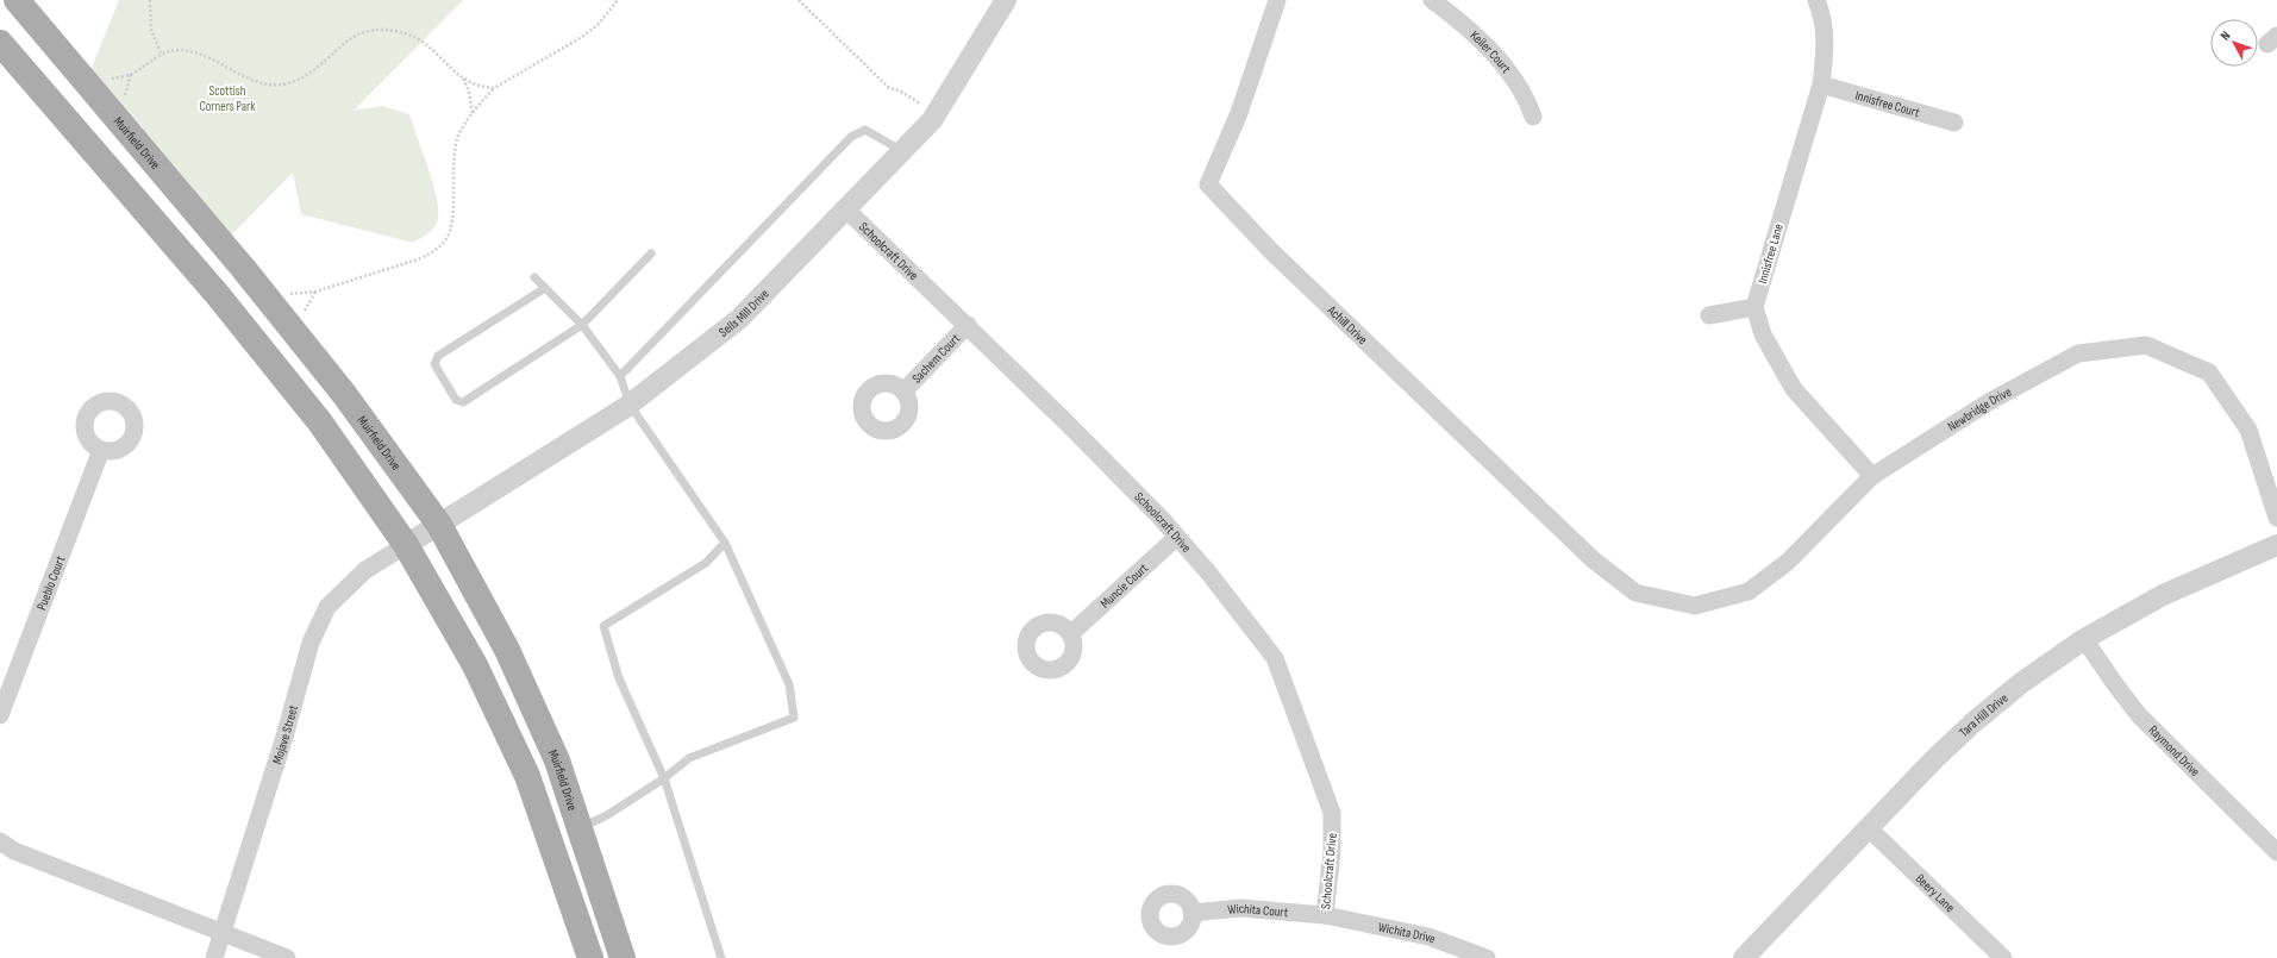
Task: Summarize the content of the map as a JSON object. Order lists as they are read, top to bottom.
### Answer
{
  "streets": {
    "main road": ["Muirfield Drive"],
    "street": [
      "Keiler Court",
      "Innisfree Court",
      "Schoolcraft Drive",
      "Innisfree Lane",
      "Sells Mill Drive",
      "Achill Drive",
      "Sachem Court",
      "Newbridge Drive",
      "Pueblo Court",
      "Muncie Court",
      "Tara Hill Drive",
      "Mojave Street",
      "Raymond Drive",
      "Beery Lane",
      "Wichita Court",
      "Wichita Drive"
    ]
  },
  "crossings": [
    ["Innisfree Court", "Innisfree Lane"],
    ["Muirfield Drive", "Sells Mill Drive"],
    ["Schoolcraft Drive", "Sells Mill Drive"],
    ["Schoolcraft Drive", "Sachem Court"],
    ["Schoolcraft Drive", "Muncie Court"],
    ["Schoolcraft Drive", "Wichita Court"],
    ["Schoolcraft Drive", "Wichita Drive"],
    ["Sells Mill Drive", "Mojave Street"],
    ["Achill Drive", "Newbridge Drive"],
    ["Tara Hill Drive", "Raymond Drive"],
    ["Tara Hill Drive", "Beery Lane"],
    ["Wichita Court", "Wichita Drive"]
  ],
  "parks": ["Scottish Corners Park"],
  "north": "top left"
}
